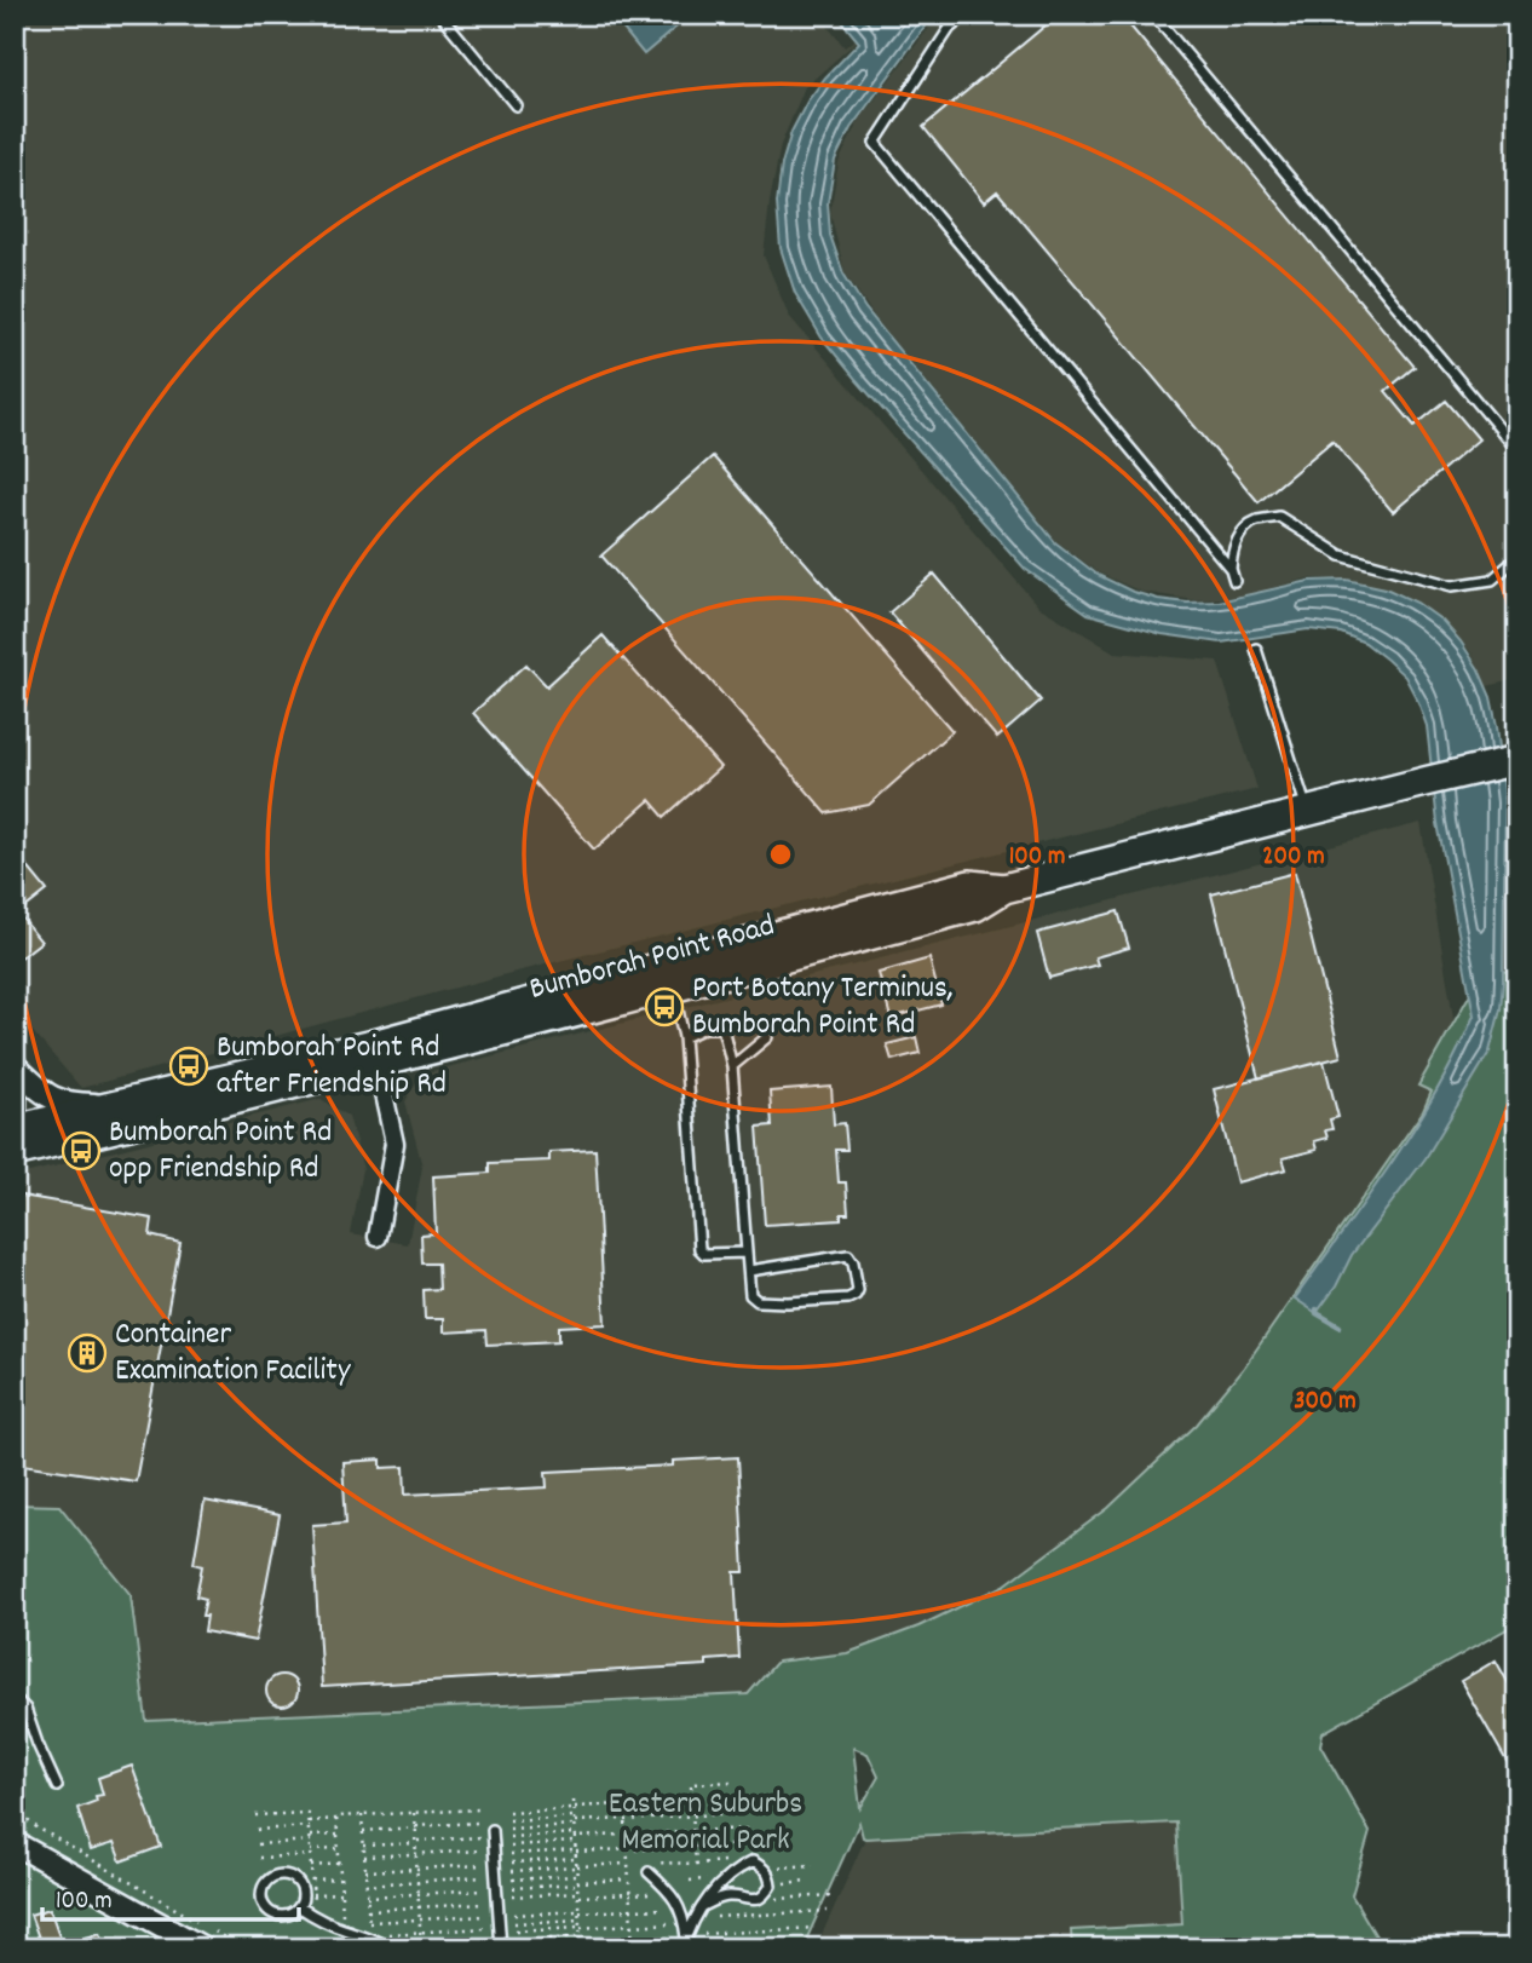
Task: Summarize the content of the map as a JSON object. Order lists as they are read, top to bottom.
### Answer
{
  "streets": {
    "main road": ["Bumborah Point Road"]
  },
  "parks": ["Eastern Suburbs Memorial Park"],
  "places": {
    "bus stop": ["Port Botany Terminus, Bumborah Point Rd", "Bumborah Point Rd after Friendship Rd", "Bumborah Point Rd opp Friendship Rd"],
    "building": ["Container Examination Facility"]
  },
  "scale_bar": "100 m",
  "rings": ["100 m", "200 m", "300 m"]
}
